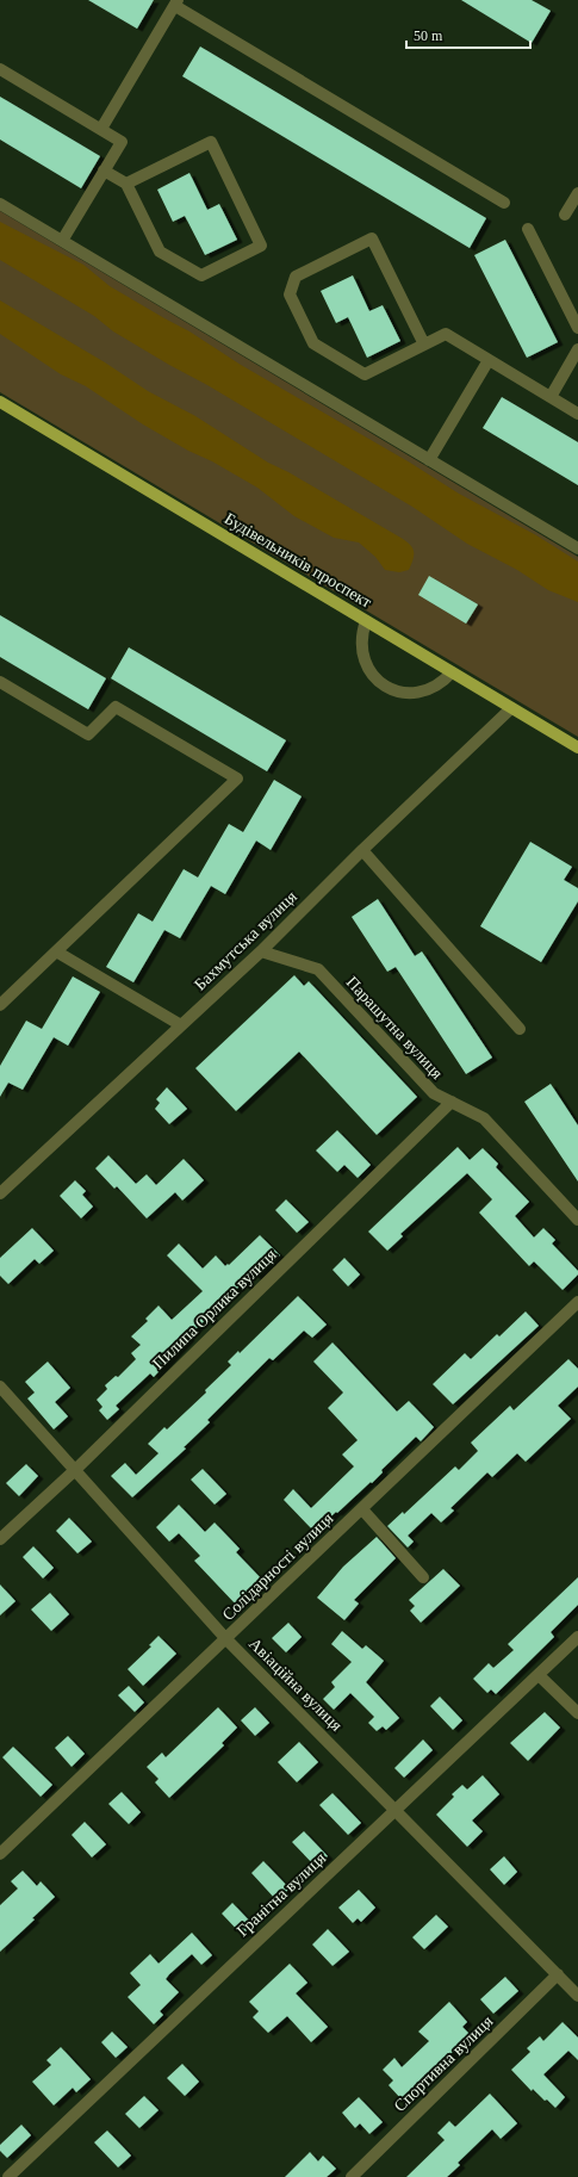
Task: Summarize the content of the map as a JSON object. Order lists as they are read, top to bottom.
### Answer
{
  "streets": {
    "main road": ["Будівельників проспект"],
    "street": [
      "Бахмутська вулиця",
      "Парашутна вулиця",
      "Пилипа Орлика вулиця",
      "Солідарності вулиця",
      "Авіаційна вулиця",
      "Гранітна вулиця",
      "Спортивна вулиця"
    ]
  },
  "crossings": [
    ["Будівельників проспект", "Бахмутська вулиця"],
    ["Бахмутська вулиця", "Парашутна вулиця"],
    ["Парашутна вулиця", "Пилипа Орлика вулиця"],
    ["Пилипа Орлика вулиця", "Авіаційна вулиця"],
    ["Солідарності вулиця", "Авіаційна вулиця"],
    ["Авіаційна вулиця", "Гранітна вулиця"],
    ["Авіаційна вулиця", "Спортивна вулиця"]
  ],
  "scale_bar": "50 m"
}
